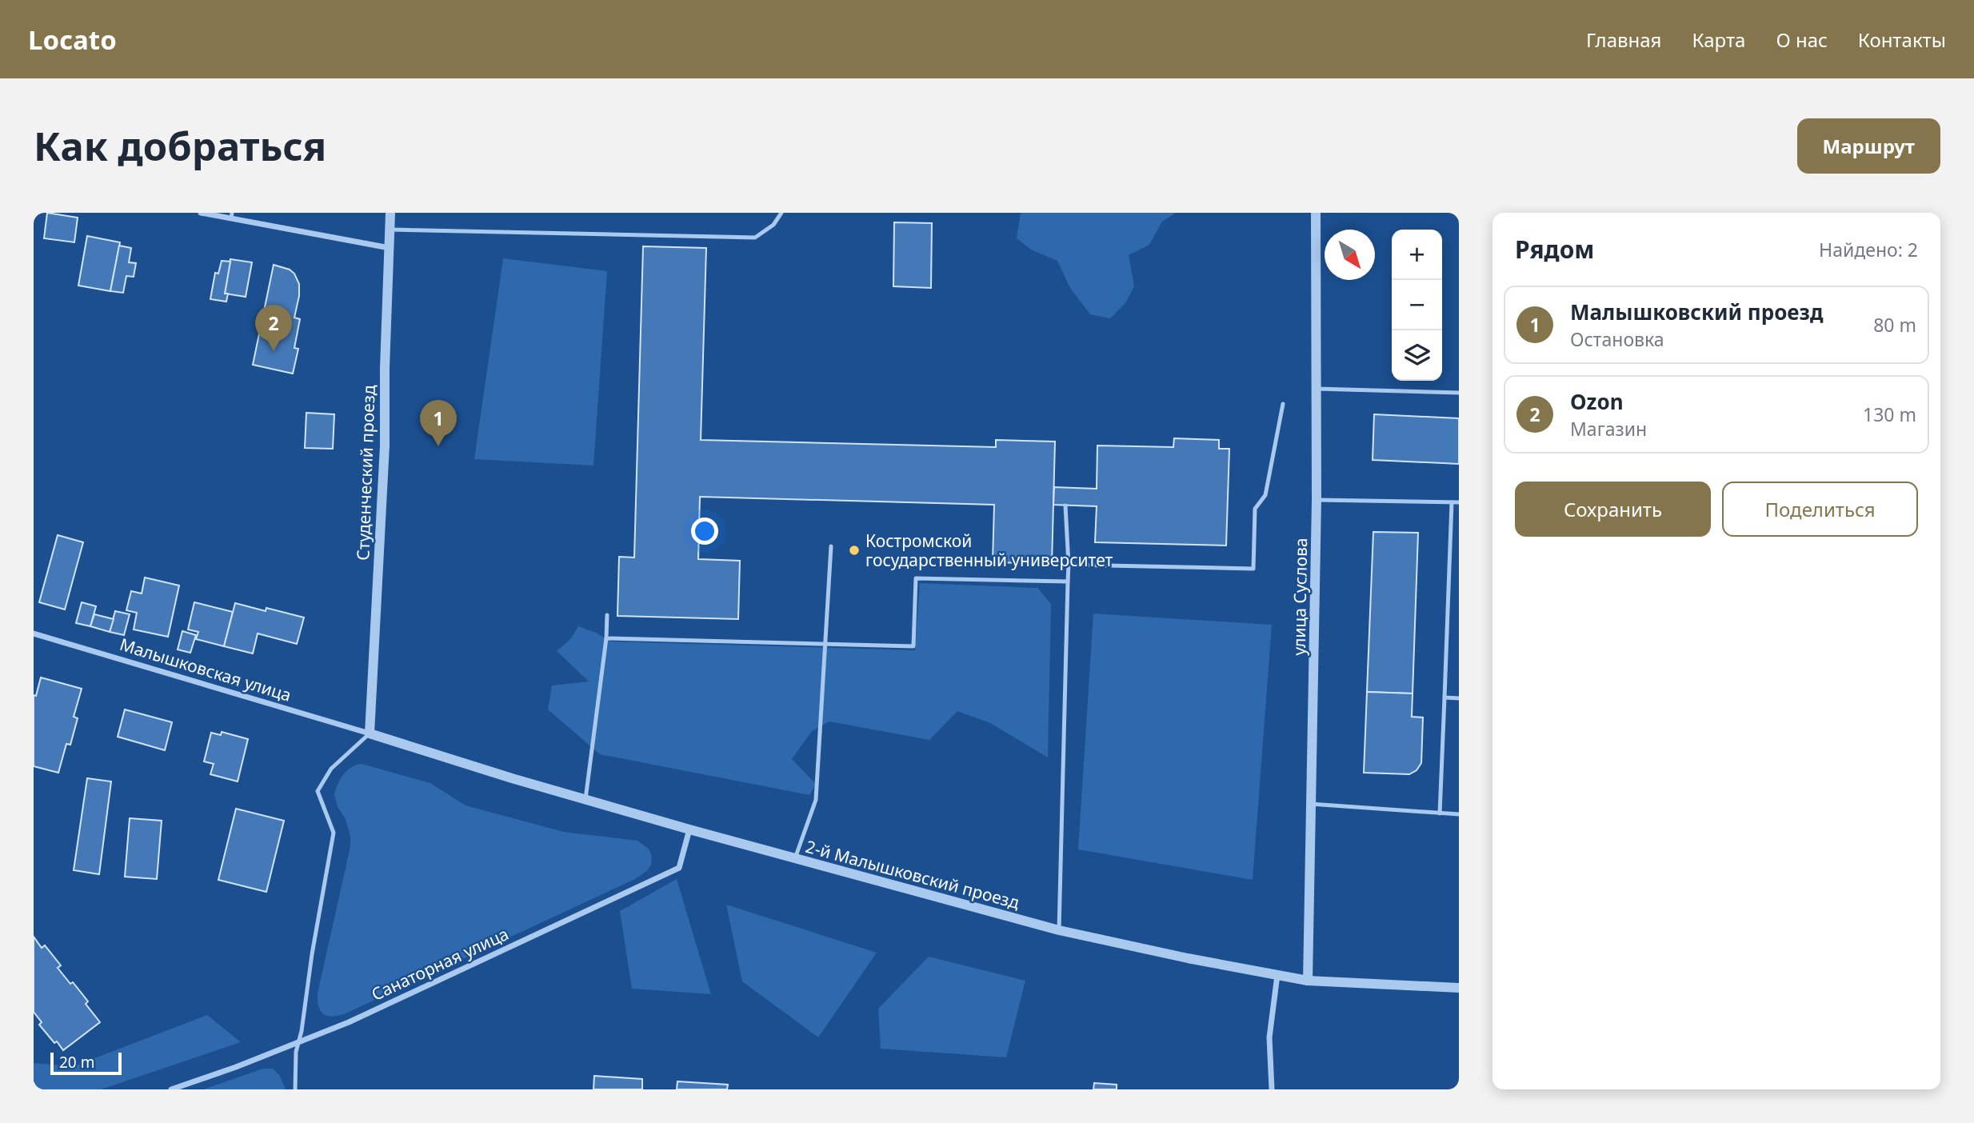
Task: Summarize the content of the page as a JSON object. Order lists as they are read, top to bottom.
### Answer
{
  "streets": {
    "street": [
      "Студенческий проезд",
      "улица Суслова",
      "Малышковская улица",
      "2-й Малышковский проезд",
      "Санаторная улица"
    ]
  },
  "crossings": [
    ["Студенческий проезд", "Малышковская улица"],
    ["Студенческий проезд", "2-й Малышковский проезд"],
    ["улица Суслова", "2-й Малышковский проезд"],
    ["Малышковская улица", "2-й Малышковский проезд"],
    ["2-й Малышковский проезд", "Санаторная улица"]
  ],
  "places": ["Костромской государственный университет"],
  "scale_bar": "20 m",
  "north": "bottom right",
  "page": {
    "header": "Locato",
    "nav": [
      "Главная",
      "Карта",
      "О нас",
      "Контакты"
    ],
    "buttons": [
      "Маршрут",
      ["Сохранить", "Поделиться"]
    ],
    "title": "Как добраться",
    "heading": ["Рядом", "Найдено: 2"],
    "map_buttons": ["+", "−"],
    "list": [
      {
        "mark": "1",
        "name": "Малышковский проезд",
        "note": "Остановка",
        "value": "80 m"
      },
      {
        "mark": "2",
        "name": "Ozon",
        "note": "Магазин",
        "value": "130 m"
      }
    ],
    "pins": ["2", "1"],
    "scale": "20 m"
  }
}
